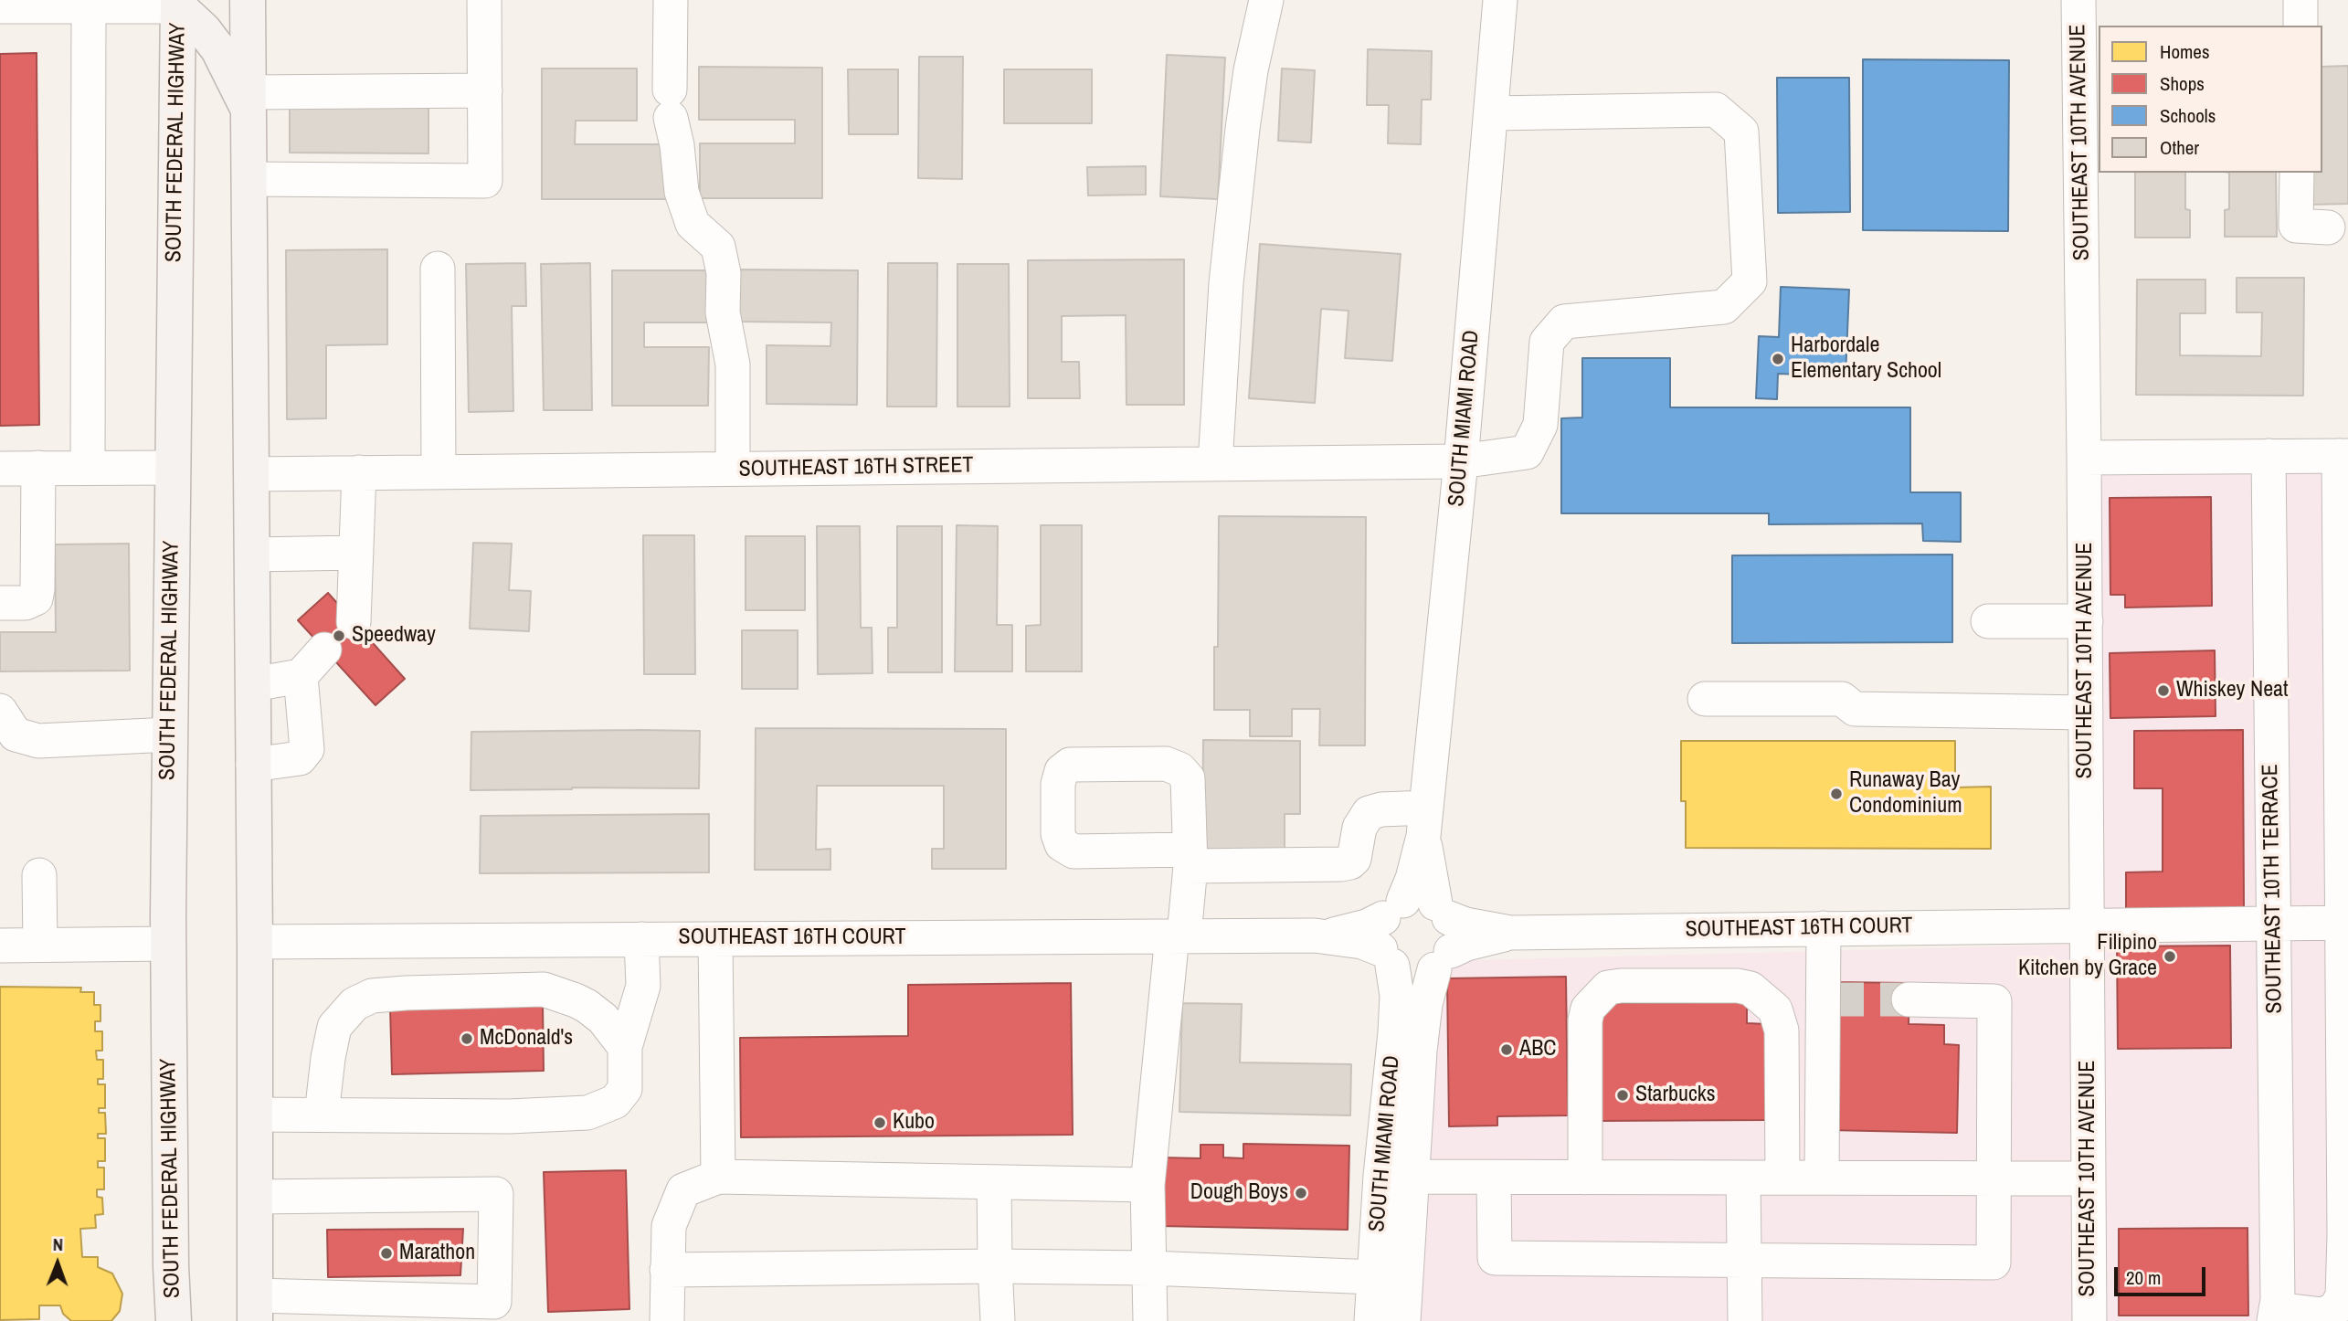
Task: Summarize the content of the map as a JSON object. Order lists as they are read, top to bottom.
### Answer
{
  "streets": {
    "main road": ["SOUTH FEDERAL HIGHWAY"],
    "street": [
      "SOUTHEAST 10TH AVENUE",
      "SOUTH MIAMI ROAD",
      "SOUTHEAST 16TH STREET",
      "SOUTHEAST 10TH TERRACE",
      "SOUTHEAST 16TH COURT"
    ]
  },
  "crossings": [
    ["SOUTHEAST 10TH AVENUE", "SOUTHEAST 16TH COURT"],
    ["SOUTH MIAMI ROAD", "SOUTHEAST 16TH STREET"],
    ["SOUTH MIAMI ROAD", "SOUTHEAST 16TH COURT"],
    ["SOUTHEAST 10TH TERRACE", "SOUTHEAST 16TH COURT"]
  ],
  "places": [
    "Harbordale Elementary School",
    "Speedway",
    "Whiskey Neat",
    "Runaway Bay Condominium",
    "Filipino Kitchen by Grace",
    "McDonald's",
    "ABC",
    "Starbucks",
    "Kubo",
    "Dough Boys",
    "Marathon"
  ],
  "legend": [
    "Homes",
    "Shops",
    "Schools",
    "Other"
  ],
  "scale_bar": "20 m",
  "north": "top"
}
